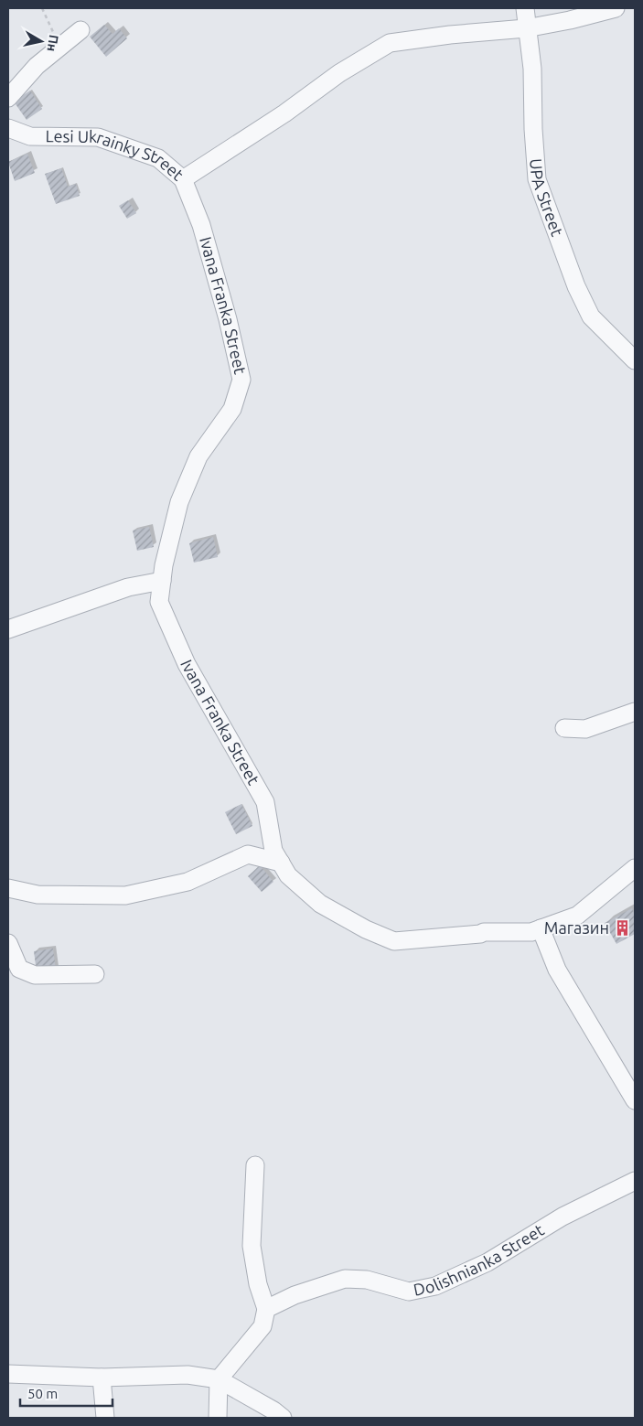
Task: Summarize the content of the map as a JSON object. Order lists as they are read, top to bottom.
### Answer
{
  "streets": {
    "street": [
      "Lesi Ukrainky Street",
      "UPA Street",
      "Ivana Franka Street",
      "Dolishnianka Street"
    ]
  },
  "crossings": [
    ["Lesi Ukrainky Street", "UPA Street"],
    ["Lesi Ukrainky Street", "Ivana Franka Street"]
  ],
  "places": {
    "building": ["Магазин"]
  },
  "scale_bar": "50 m",
  "north": "right"
}
